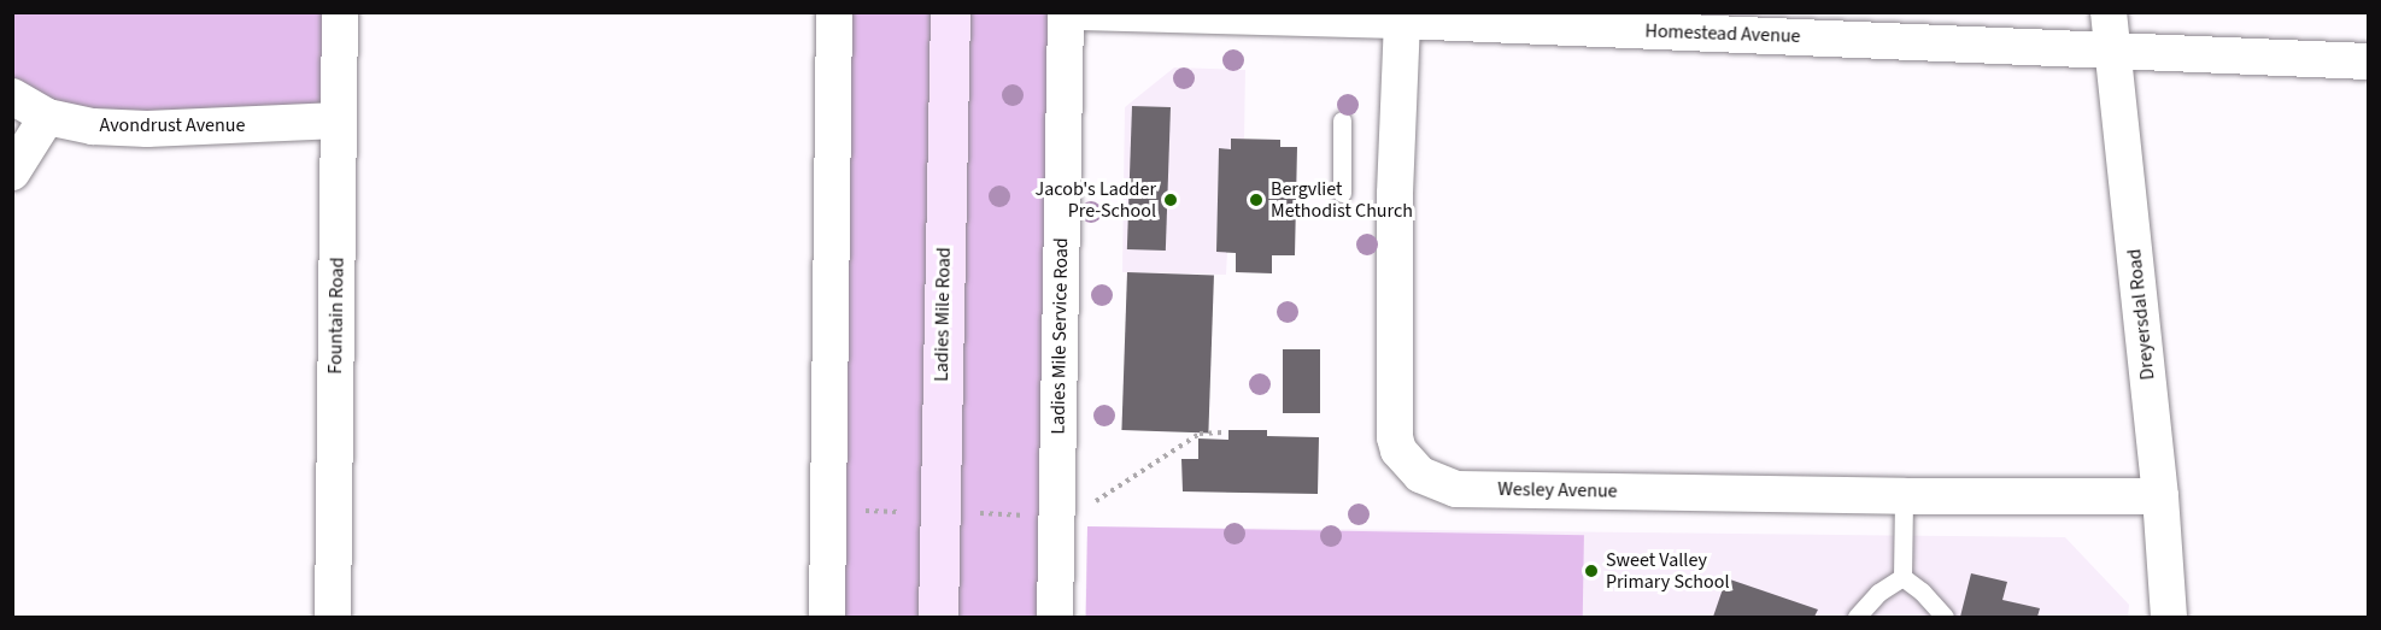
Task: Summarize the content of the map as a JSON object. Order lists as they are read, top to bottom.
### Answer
{
  "streets": {
    "main road": ["Ladies Mile Road"],
    "street": [
      "Homestead Avenue",
      "Avondrust Avenue",
      "Dreyersdal Road",
      "Fountain Road",
      "Ladies Mile Service Road",
      "Wesley Avenue"
    ]
  },
  "crossings": [
    ["Homestead Avenue", "Dreyersdal Road"],
    ["Homestead Avenue", "Wesley Avenue"],
    ["Avondrust Avenue", "Fountain Road"],
    ["Dreyersdal Road", "Wesley Avenue"]
  ],
  "places": ["Jacob's Ladder Pre-School", "Bergvliet Methodist Church", "Sweet Valley Primary School"]
}
